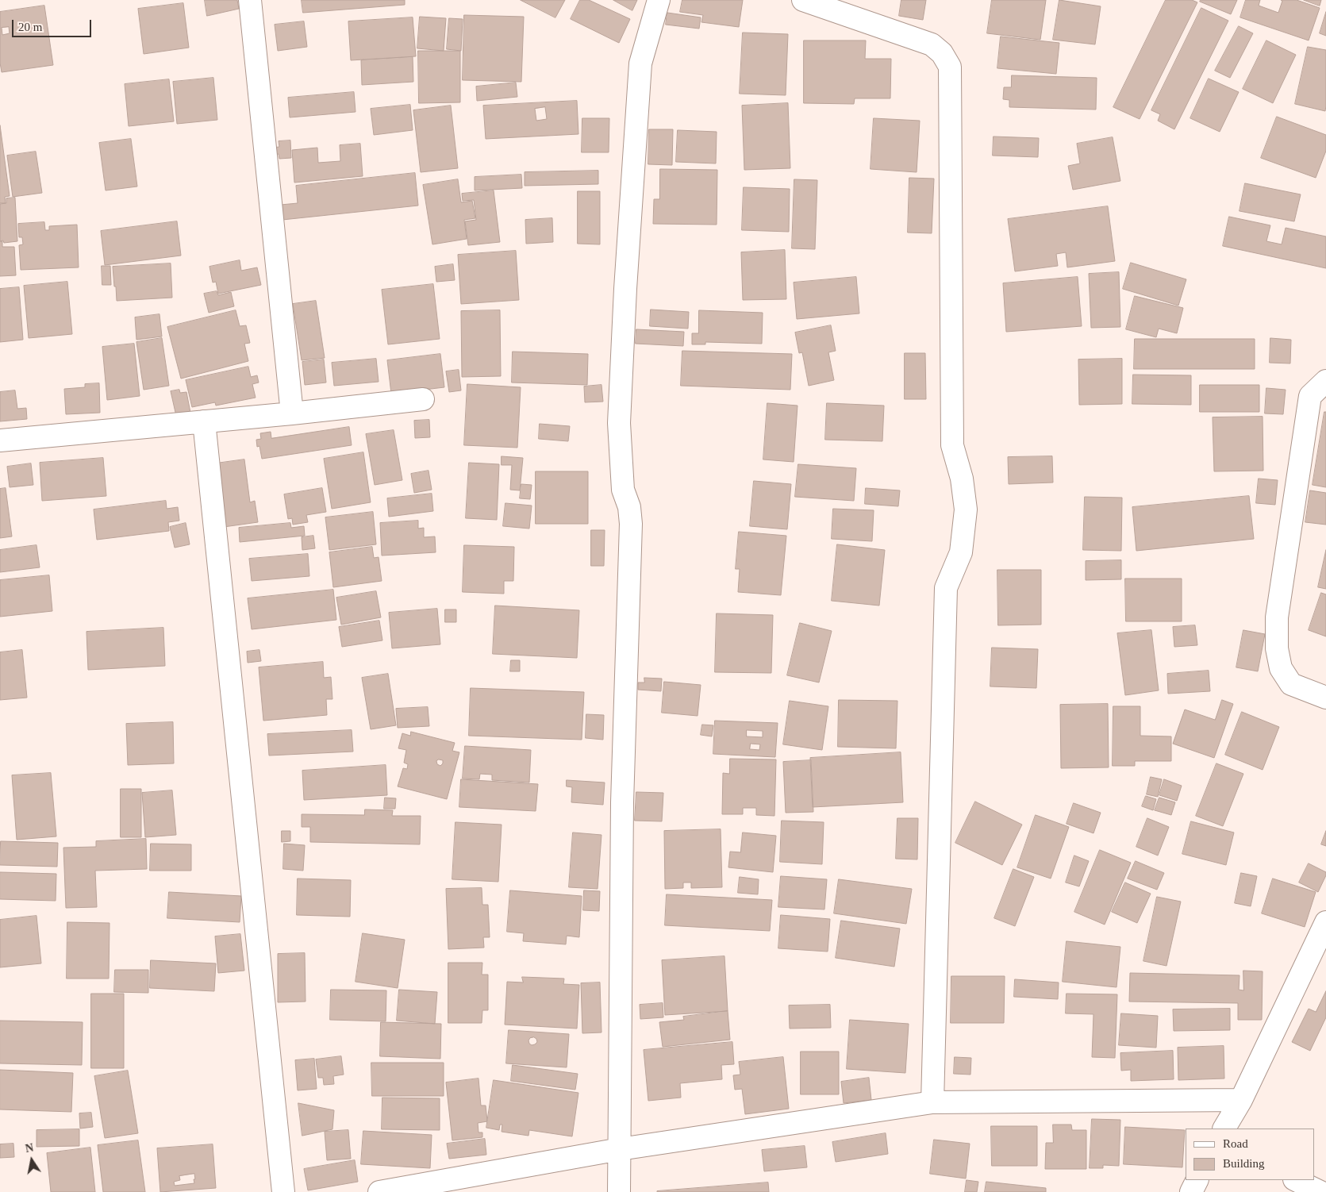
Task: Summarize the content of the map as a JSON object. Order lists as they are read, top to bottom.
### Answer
{
  "legend": ["Road", "Building"],
  "scale_bar": "20 m",
  "north": "top"
}
